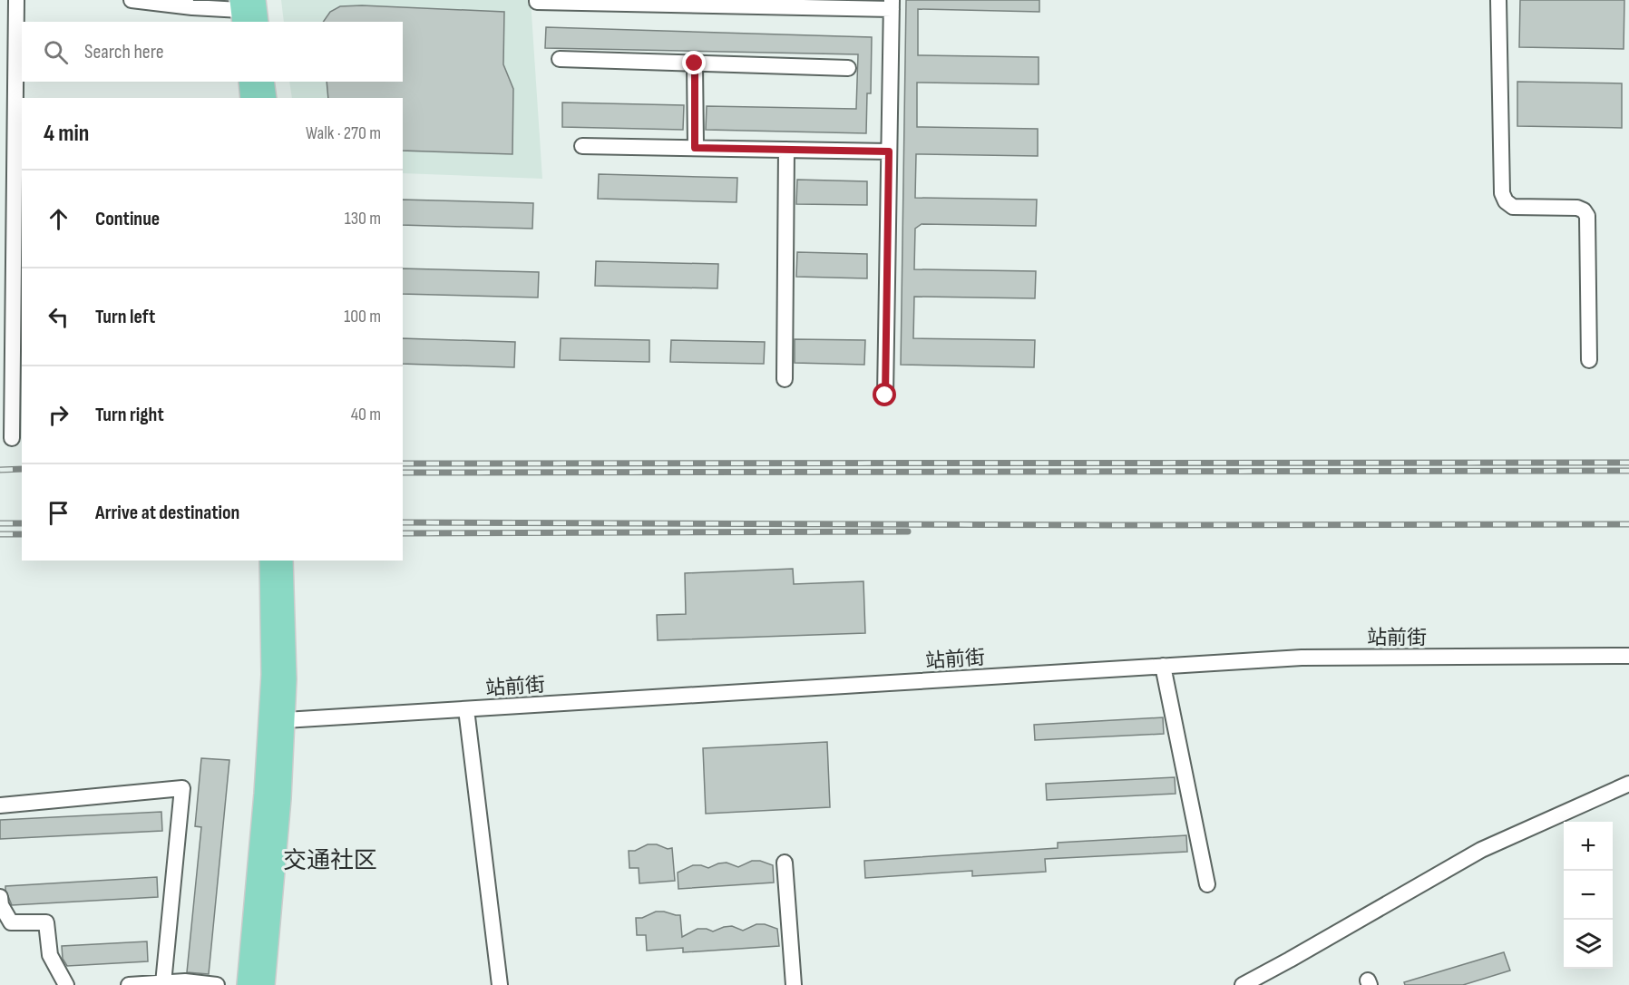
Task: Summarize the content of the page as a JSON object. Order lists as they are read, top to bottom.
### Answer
{
  "streets": {
    "street": ["站前街"]
  },
  "districts": ["交通社区"],
  "page": {
    "search": "Search here",
    "heading": ["4 min", "Walk · 270 m"],
    "list": [
      ["Continue", "130 m"],
      ["Turn left", "100 m"],
      ["Turn right", "40 m"],
      "Arrive at destination"
    ],
    "map_buttons": ["+", "−"]
  }
}
